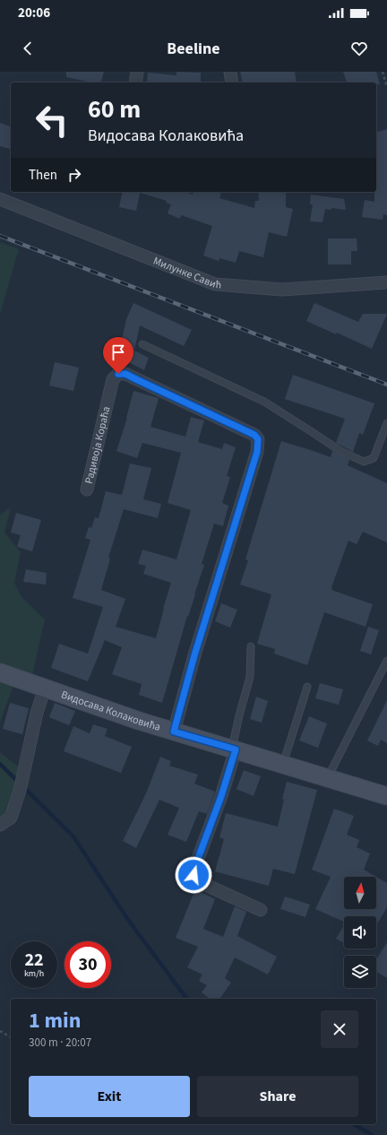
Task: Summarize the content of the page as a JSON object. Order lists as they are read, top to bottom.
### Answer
{
  "streets": {
    "street": ["Милунке Савић", "Радивоја Кораћа", "Видосава Колаковића"]
  },
  "crossings": [
    ["Радивоја Кораћа", "Видосава Колаковића"]
  ],
  "north": "top",
  "page": {
    "status": "20:06",
    "header": "Beeline",
    "turn": ["60 m", "Видосава Колаковића"],
    "then": "Then",
    "speed": "22 km/h",
    "limit": "30",
    "heading": ["1 min", "300 m · 20:07"],
    "buttons": ["Exit", "Share"]
  }
}
